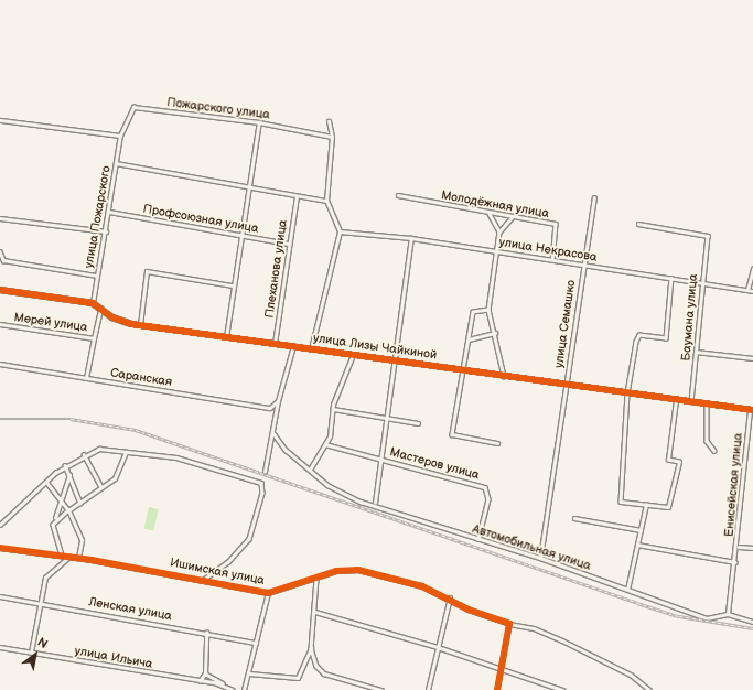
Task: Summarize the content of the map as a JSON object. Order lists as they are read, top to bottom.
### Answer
{
  "streets": {
    "street": [
      "Пожарского улица",
      "Молодёжная улица",
      "улица Пожарского",
      "Профсоюзная улица",
      "улица Некрасова",
      "Плеханова улица",
      "Баумана улица",
      "Мерей улица",
      "улица Семашко",
      "улица Лизы Чайкиной",
      "Саранская",
      "Мастеров улица",
      "Енисейская улица",
      "Автомобильная улица",
      "Ишимская улица",
      "Ленская улица",
      "улица Ильича"
    ]
  },
  "crossings": [
    ["Пожарского улица", "улица Пожарского"],
    ["Молодёжная улица", "улица Некрасова"],
    ["улица Пожарского", "Профсоюзная улица"],
    ["улица Пожарского", "улица Лизы Чайкиной"],
    ["Профсоюзная улица", "Плеханова улица"],
    ["улица Некрасова", "Баумана улица"],
    ["улица Некрасова", "улица Семашко"],
    ["Плеханова улица", "улица Лизы Чайкиной"],
    ["Баумана улица", "улица Лизы Чайкиной"],
    ["Мерей улица", "улица Лизы Чайкиной"],
    ["улица Семашко", "улица Лизы Чайкиной"],
    ["улица Семашко", "Автомобильная улица"],
    ["улица Лизы Чайкиной", "Енисейская улица"],
    ["Мастеров улица", "Автомобильная улица"]
  ],
  "north": "top right"
}
